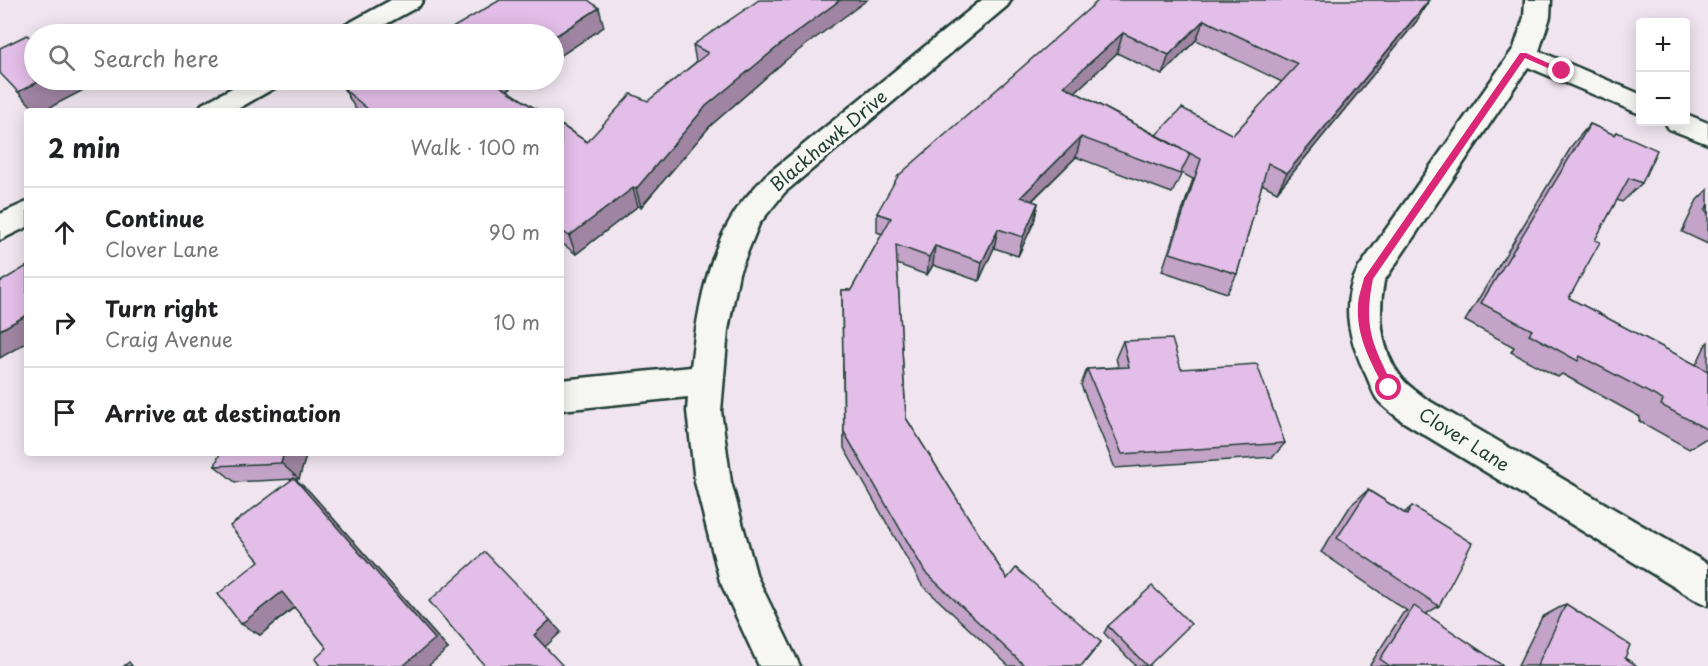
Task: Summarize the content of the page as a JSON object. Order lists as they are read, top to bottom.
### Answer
{
  "streets": {
    "street": ["Blackhawk Drive", "Clover Lane"]
  },
  "page": {
    "map_buttons": ["+", "−"],
    "search": "Search here",
    "heading": ["2 min", "Walk · 100 m"],
    "list": [
      ["Continue", "Clover Lane", "90 m"],
      ["Turn right", "Craig Avenue", "10 m"],
      "Arrive at destination"
    ]
  }
}
